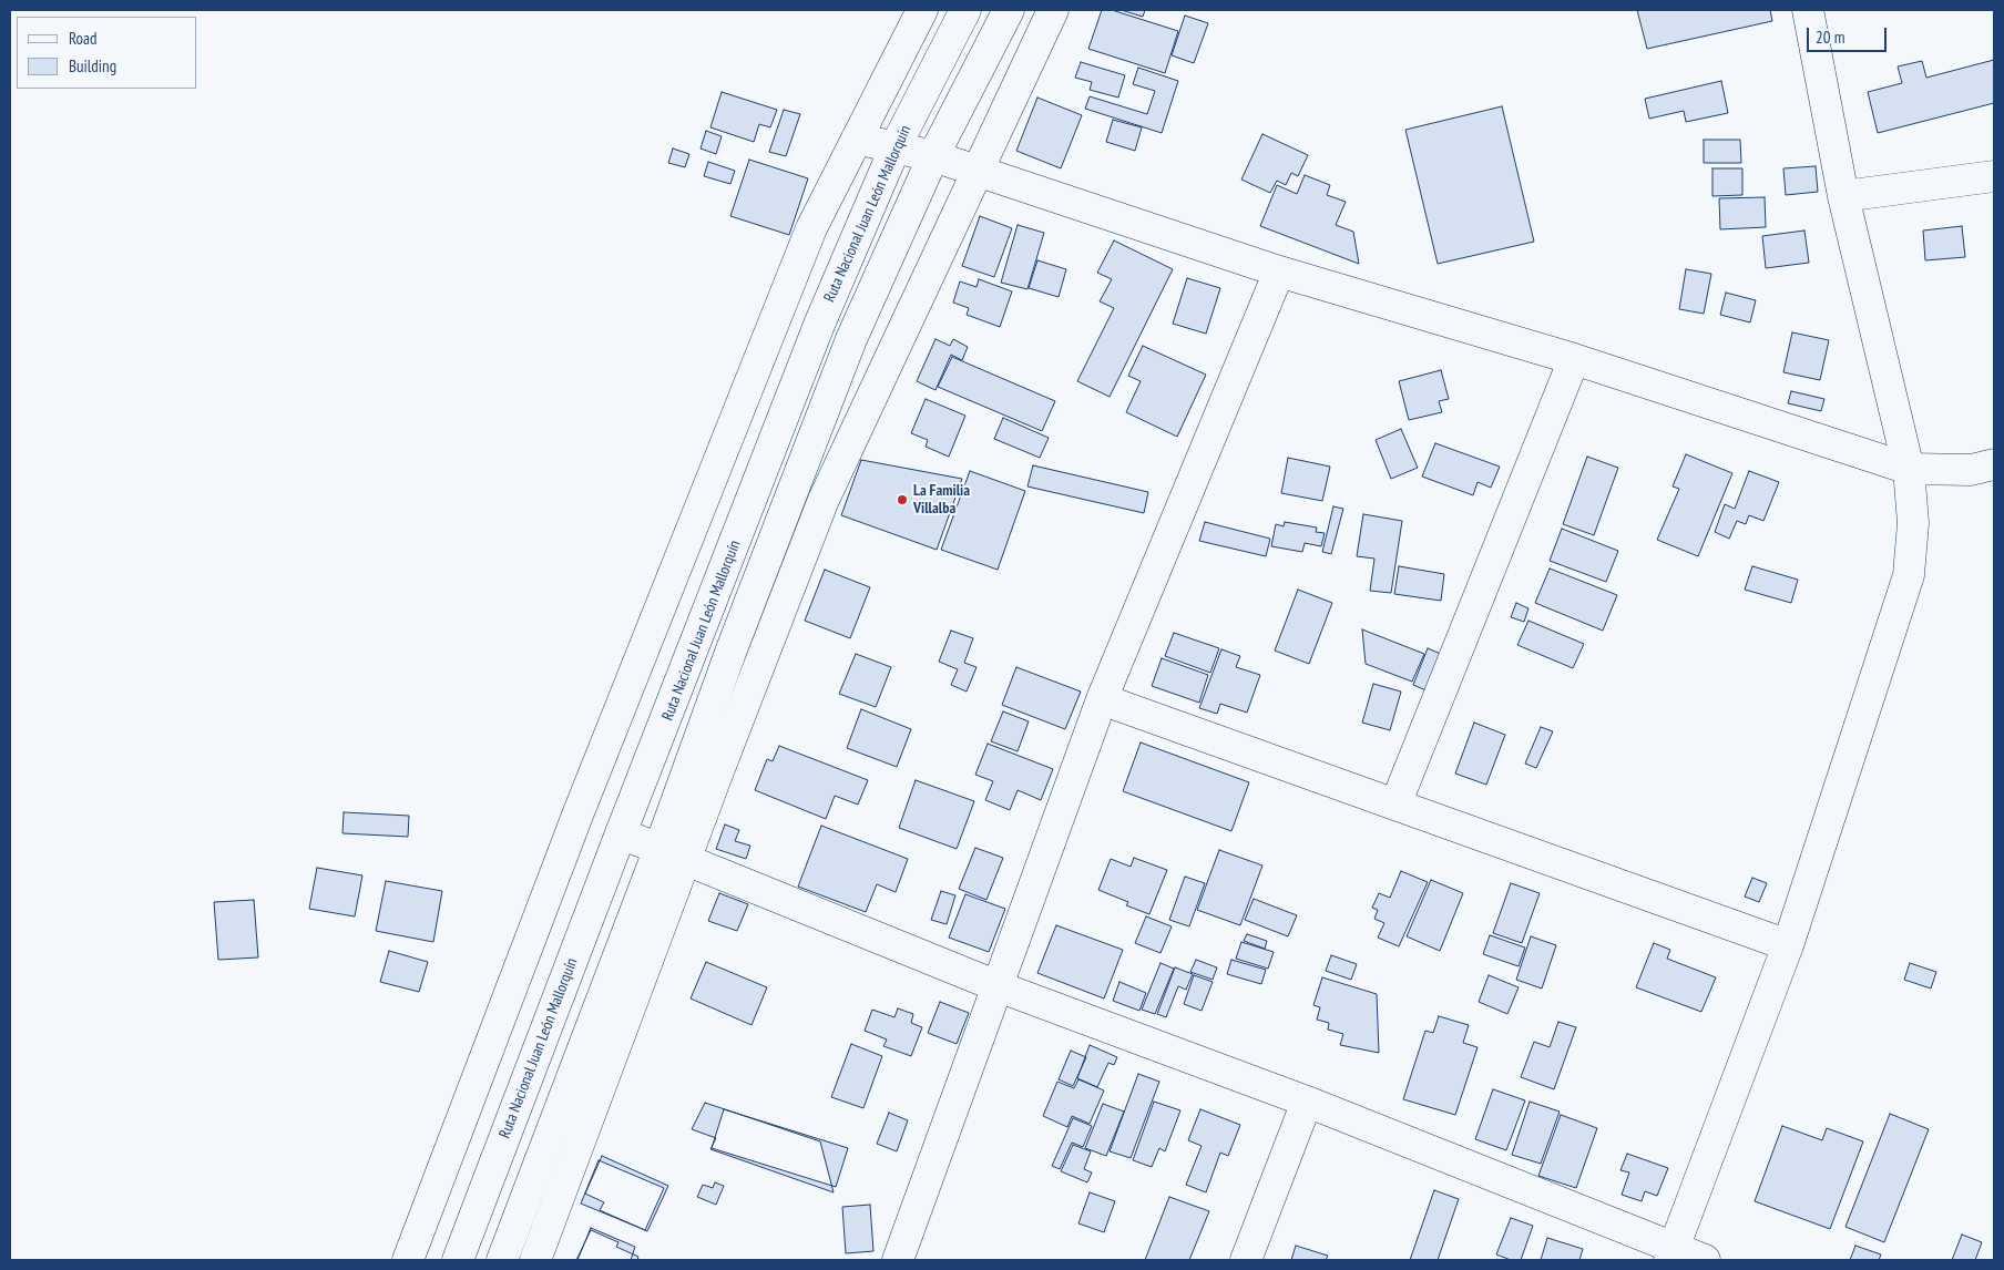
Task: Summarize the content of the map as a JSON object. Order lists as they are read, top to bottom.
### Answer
{
  "streets": {
    "main road": ["Ruta Nacional Juan León Mallorquín"]
  },
  "places": ["La Familia Villalba"],
  "legend": ["Road", "Building"],
  "scale_bar": "20 m"
}
